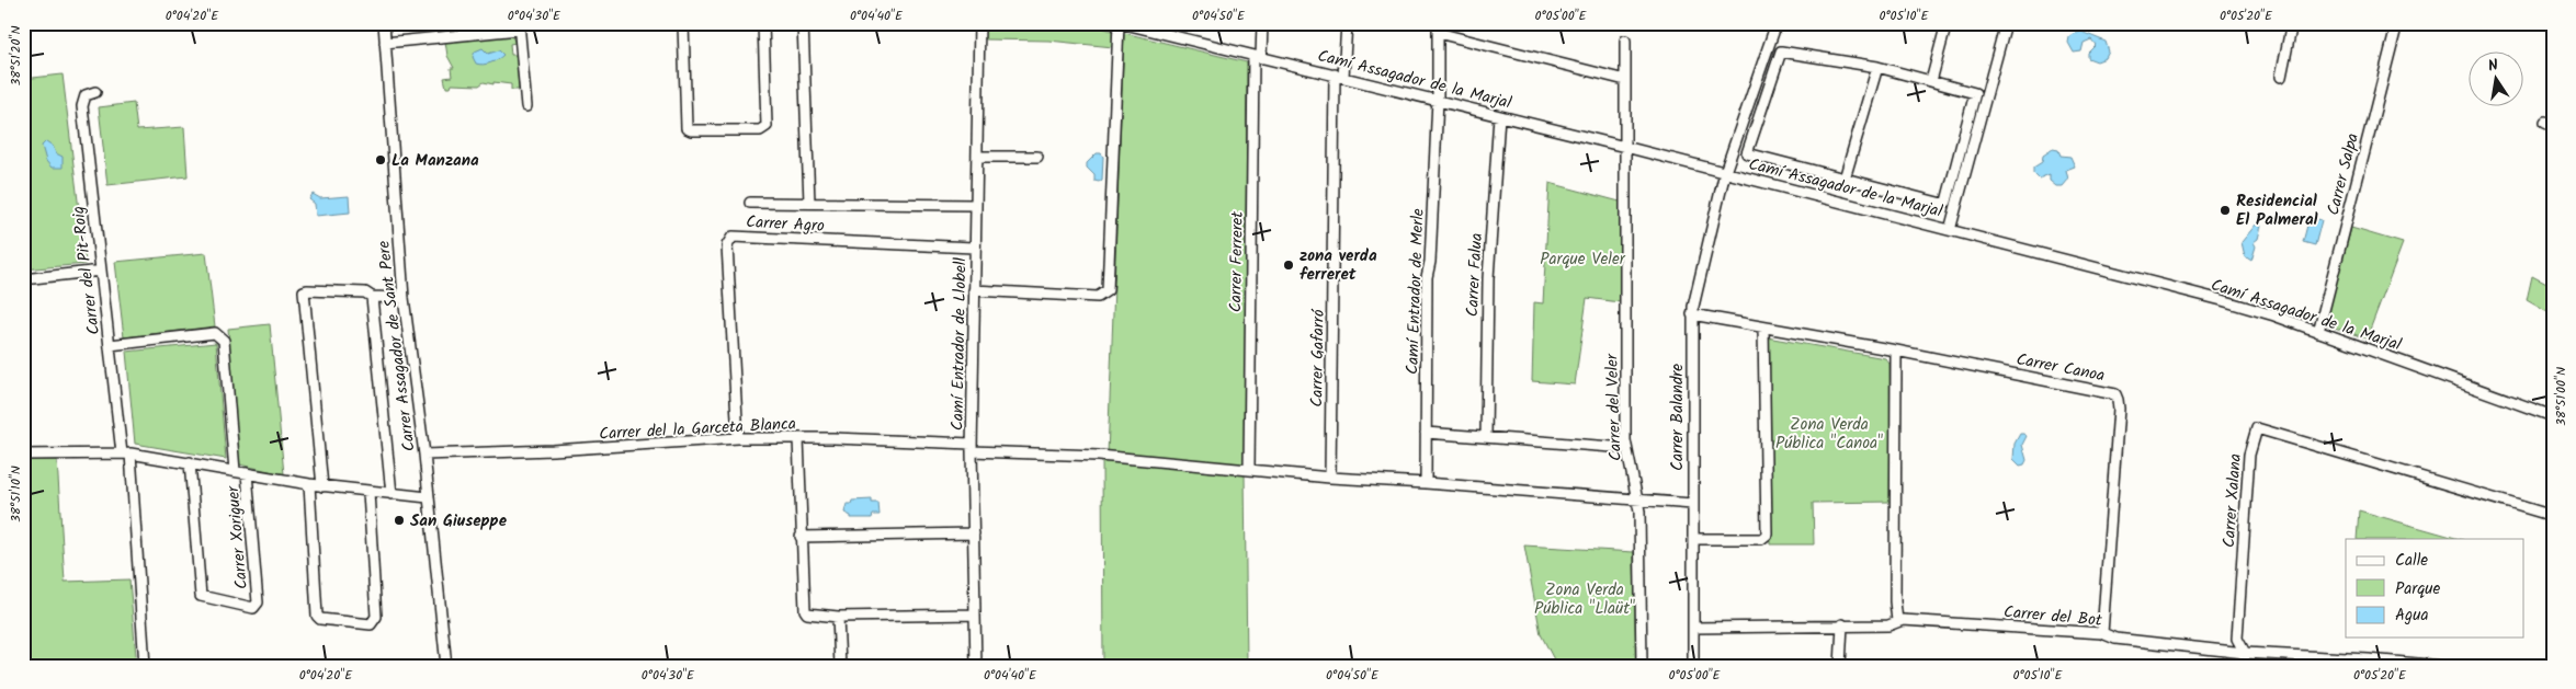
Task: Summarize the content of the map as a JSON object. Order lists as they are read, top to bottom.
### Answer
{
  "streets": {
    "street": [
      "Camí Assagador de la Marjal",
      "Carrer Salpa",
      "Carrer Agro",
      "Carrer Ferreret",
      "Carrer del Pit-Roig",
      "Carrer Falua",
      "Camí Entrador de Merle",
      "Camí Entrador de Llobell",
      "Carrer Assagador de Sant Pere",
      "Carrer Gafarró",
      "Carrer Canoa",
      "Carrer del Veler",
      "Carrer Balandre",
      "Carrer del la Garceta Blanca",
      "Carrer Xalana",
      "Carrer Xoriguer",
      "Carrer del Bot"
    ]
  },
  "crossings": [
    ["Camí Assagador de la Marjal", "Carrer Salpa"],
    ["Camí Assagador de la Marjal", "Carrer Ferreret"],
    ["Camí Assagador de la Marjal", "Carrer Falua"],
    ["Camí Assagador de la Marjal", "Camí Entrador de Merle"],
    ["Camí Assagador de la Marjal", "Carrer Gafarró"],
    ["Camí Assagador de la Marjal", "Carrer del Veler"],
    ["Camí Assagador de la Marjal", "Carrer Balandre"],
    ["Carrer Agro", "Camí Entrador de Llobell"],
    ["Carrer Agro", "Carrer del la Garceta Blanca"],
    ["Carrer Ferreret", "Carrer del la Garceta Blanca"],
    ["Carrer del Pit-Roig", "Carrer Xoriguer"],
    ["Camí Entrador de Merle", "Carrer del la Garceta Blanca"],
    ["Camí Entrador de Llobell", "Carrer del la Garceta Blanca"],
    ["Carrer Assagador de Sant Pere", "Carrer del la Garceta Blanca"],
    ["Carrer Assagador de Sant Pere", "Carrer Xoriguer"],
    ["Carrer Gafarró", "Carrer del la Garceta Blanca"],
    ["Carrer Canoa", "Carrer Balandre"],
    ["Carrer Canoa", "Carrer del Bot"],
    ["Carrer del Veler", "Carrer del la Garceta Blanca"],
    ["Carrer Balandre", "Carrer del la Garceta Blanca"],
    ["Carrer Balandre", "Carrer del Bot"],
    ["Carrer Xalana", "Carrer del Bot"]
  ],
  "parks": ["Parque Veler", "Zona Verda Pública \"Canoa\"", "Zona Verda Pública \"Llaüt\""],
  "places": [
    "La Manzana",
    "Residencial El Palmeral",
    "zona verda ferreret",
    "San Giuseppe"
  ],
  "legend": ["Calle", "Parque", "Agua"],
  "north": "top",
  "coordinates": [
    "0°04'20\"E",
    "0°04'30\"E",
    "0°04'40\"E",
    "0°04'50\"E",
    "0°05'00\"E",
    "0°05'10\"E",
    "0°05'20\"E",
    "38°51'20\"N",
    "38°51'00\"N",
    "38°51'10\"N"
  ]
}
